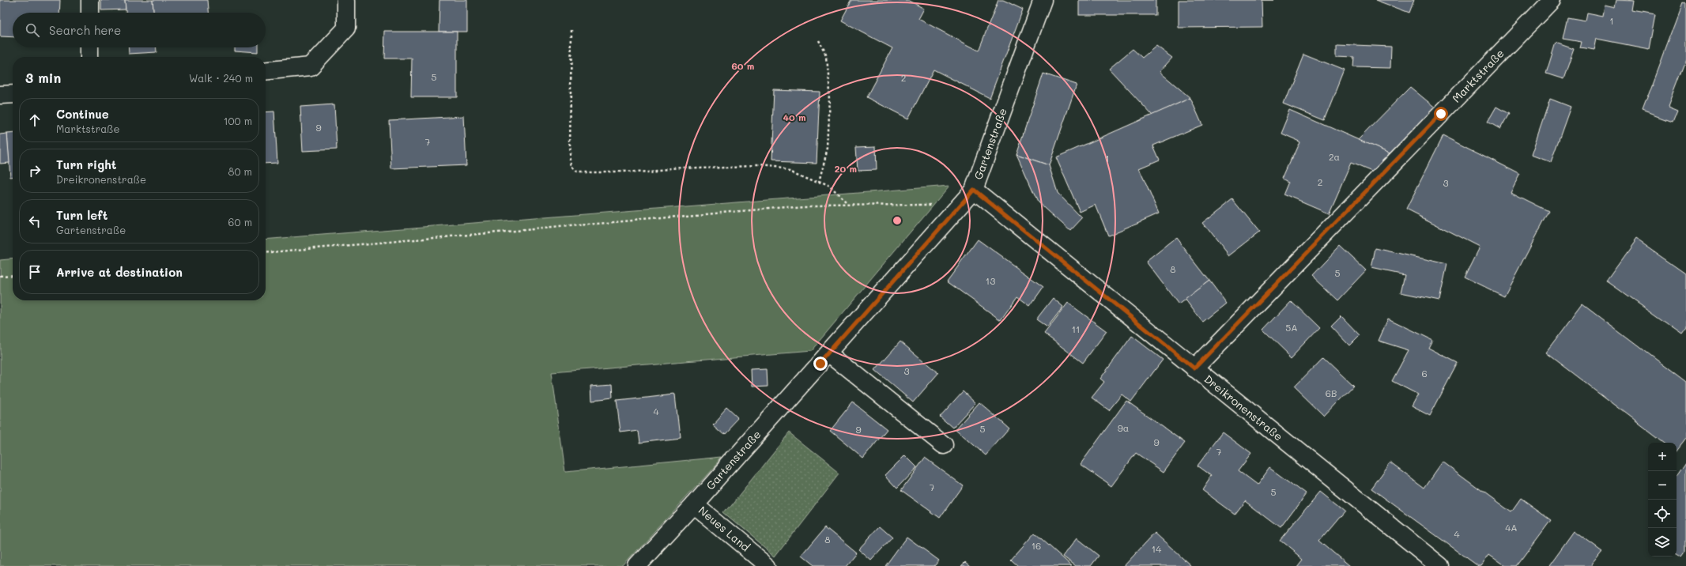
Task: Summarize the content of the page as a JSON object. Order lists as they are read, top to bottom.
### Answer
{
  "streets": {
    "street": [
      "Marktstraße",
      "Gartenstraße",
      "Dreikronenstraße",
      "Neues Land"
    ]
  },
  "crossings": [
    ["Marktstraße", "Dreikronenstraße"],
    ["Gartenstraße", "Dreikronenstraße"],
    ["Gartenstraße", "Neues Land"]
  ],
  "house_numbers": [
    "1",
    "5",
    "2",
    "9",
    "7",
    "2a",
    "1",
    "2",
    "3",
    "8",
    "5",
    "13",
    "5A",
    "11",
    "3",
    "6",
    "6B",
    "4",
    "9a",
    "5",
    "9",
    "9",
    "7",
    "7",
    "5",
    "4A",
    "4",
    "8",
    "16",
    "14"
  ],
  "page": {
    "search": "Search here",
    "heading": ["3 min", "Walk · 240 m"],
    "list": [
      ["Continue", "Marktstraße", "100 m"],
      ["Turn right", "Dreikronenstraße", "80 m"],
      ["Turn left", "Gartenstraße", "60 m"],
      "Arrive at destination"
    ],
    "map_buttons": ["+", "−"]
  },
  "rings": ["60 m", "40 m", "20 m"]
}
